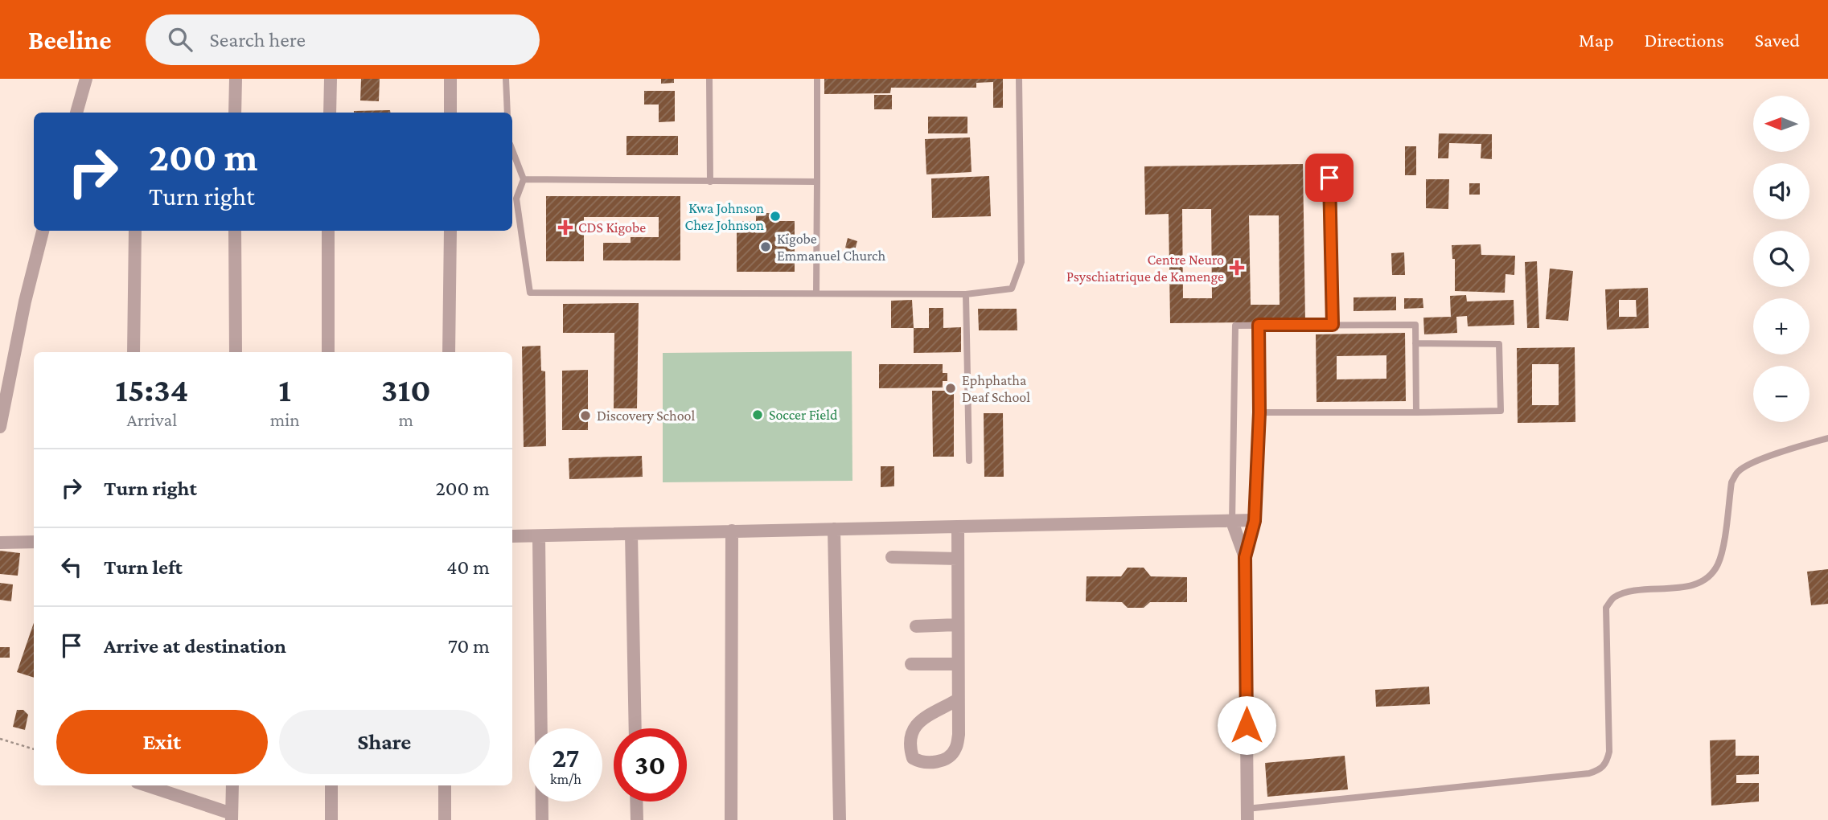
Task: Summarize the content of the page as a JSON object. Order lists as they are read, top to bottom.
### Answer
{
  "places": {
    "other": [
      "Kwa Johnson Chez Johnson",
      "Kigobe Emmanuel Church",
      "Ephphatha Deaf School",
      "Soccer Field",
      "Discovery School"
    ],
    "health": ["CDS Kigobe", "Centre Neuro Psyschiatrique de Kamenge"]
  },
  "north": "left",
  "page": {
    "header": "Beeline",
    "search": "Search here",
    "nav": ["Map", "Directions", "Saved"],
    "map_buttons": ["+", "−"],
    "turn": ["200 m", "Turn right"],
    "eta": [
      "15:34",
      "Arrival",
      "1",
      "min",
      "310",
      "m"
    ],
    "list": [
      {
        "name": "Turn right",
        "value": "200 m"
      },
      {
        "name": "Turn left",
        "value": "40 m"
      },
      {
        "name": "Arrive at destination",
        "value": "70 m"
      }
    ],
    "buttons": ["Exit", "Share"],
    "speed": "27 km/h",
    "limit": "30"
  }
}
